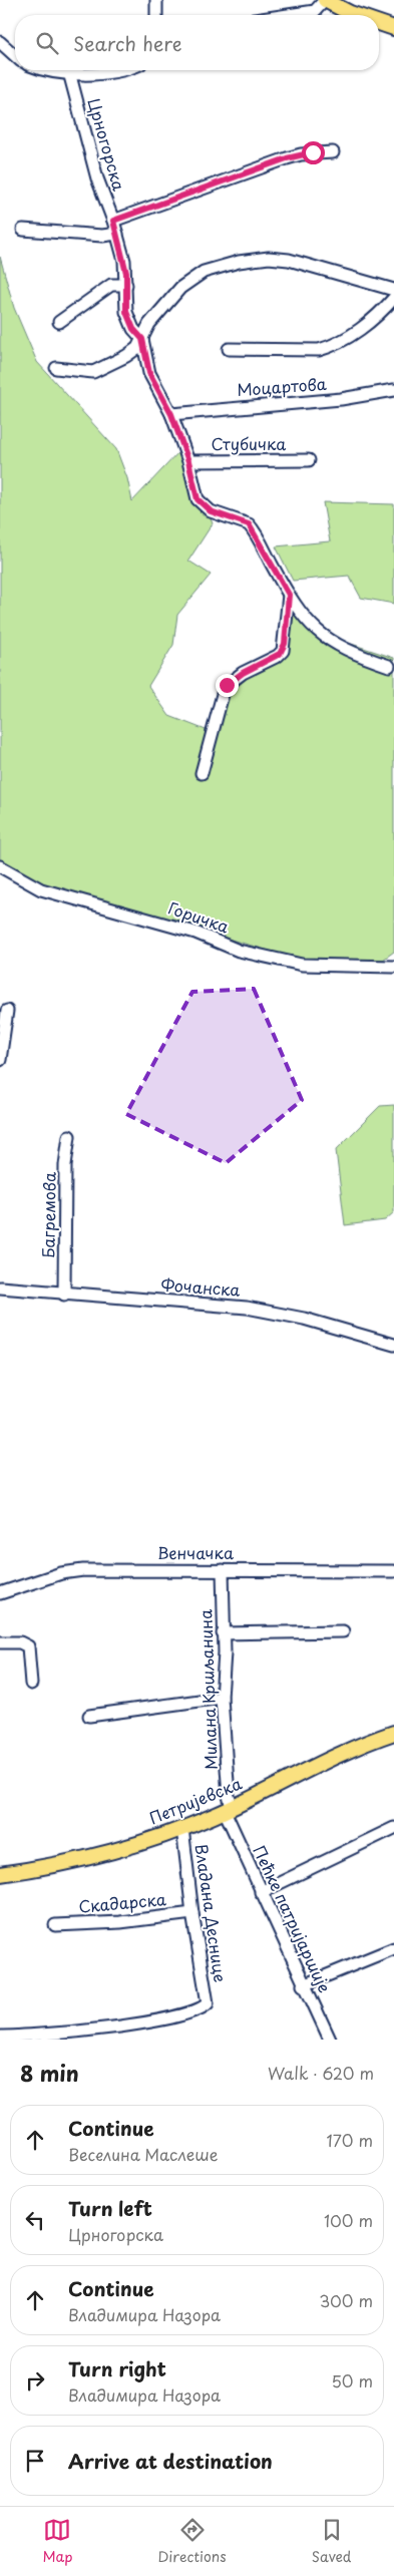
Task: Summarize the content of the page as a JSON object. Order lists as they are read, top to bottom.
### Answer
{
  "streets": {
    "main road": ["Петријевска"],
    "street": [
      "Црногорска",
      "Моцартова",
      "Стубичка",
      "Горичка",
      "Багремова",
      "Фочанска",
      "Венчачка",
      "Милана Кршљанина",
      "Скадарска",
      "Владана Деснице",
      "Пећке патријаршије"
    ]
  },
  "crossings": [
    ["Багремова", "Фочанска"],
    ["Венчачка", "Милана Кршљанина"],
    ["Милана Кршљанина", "Петријевска"],
    ["Милана Кршљанина", "Пећке патријаршије"],
    ["Петријевска", "Владана Деснице"],
    ["Петријевска", "Пећке патријаршије"],
    ["Скадарска", "Владана Деснице"]
  ],
  "page": {
    "search": "Search here",
    "heading": ["8 min", "Walk · 620 m"],
    "list": [
      ["Continue", "Веселина Маслеше", "170 m"],
      ["Turn left", "Црногорска", "100 m"],
      ["Continue", "Владимира Назора", "300 m"],
      ["Turn right", "Владимира Назора", "50 m"],
      "Arrive at destination"
    ],
    "nav": ["Map", "Directions", "Saved"]
  }
}
